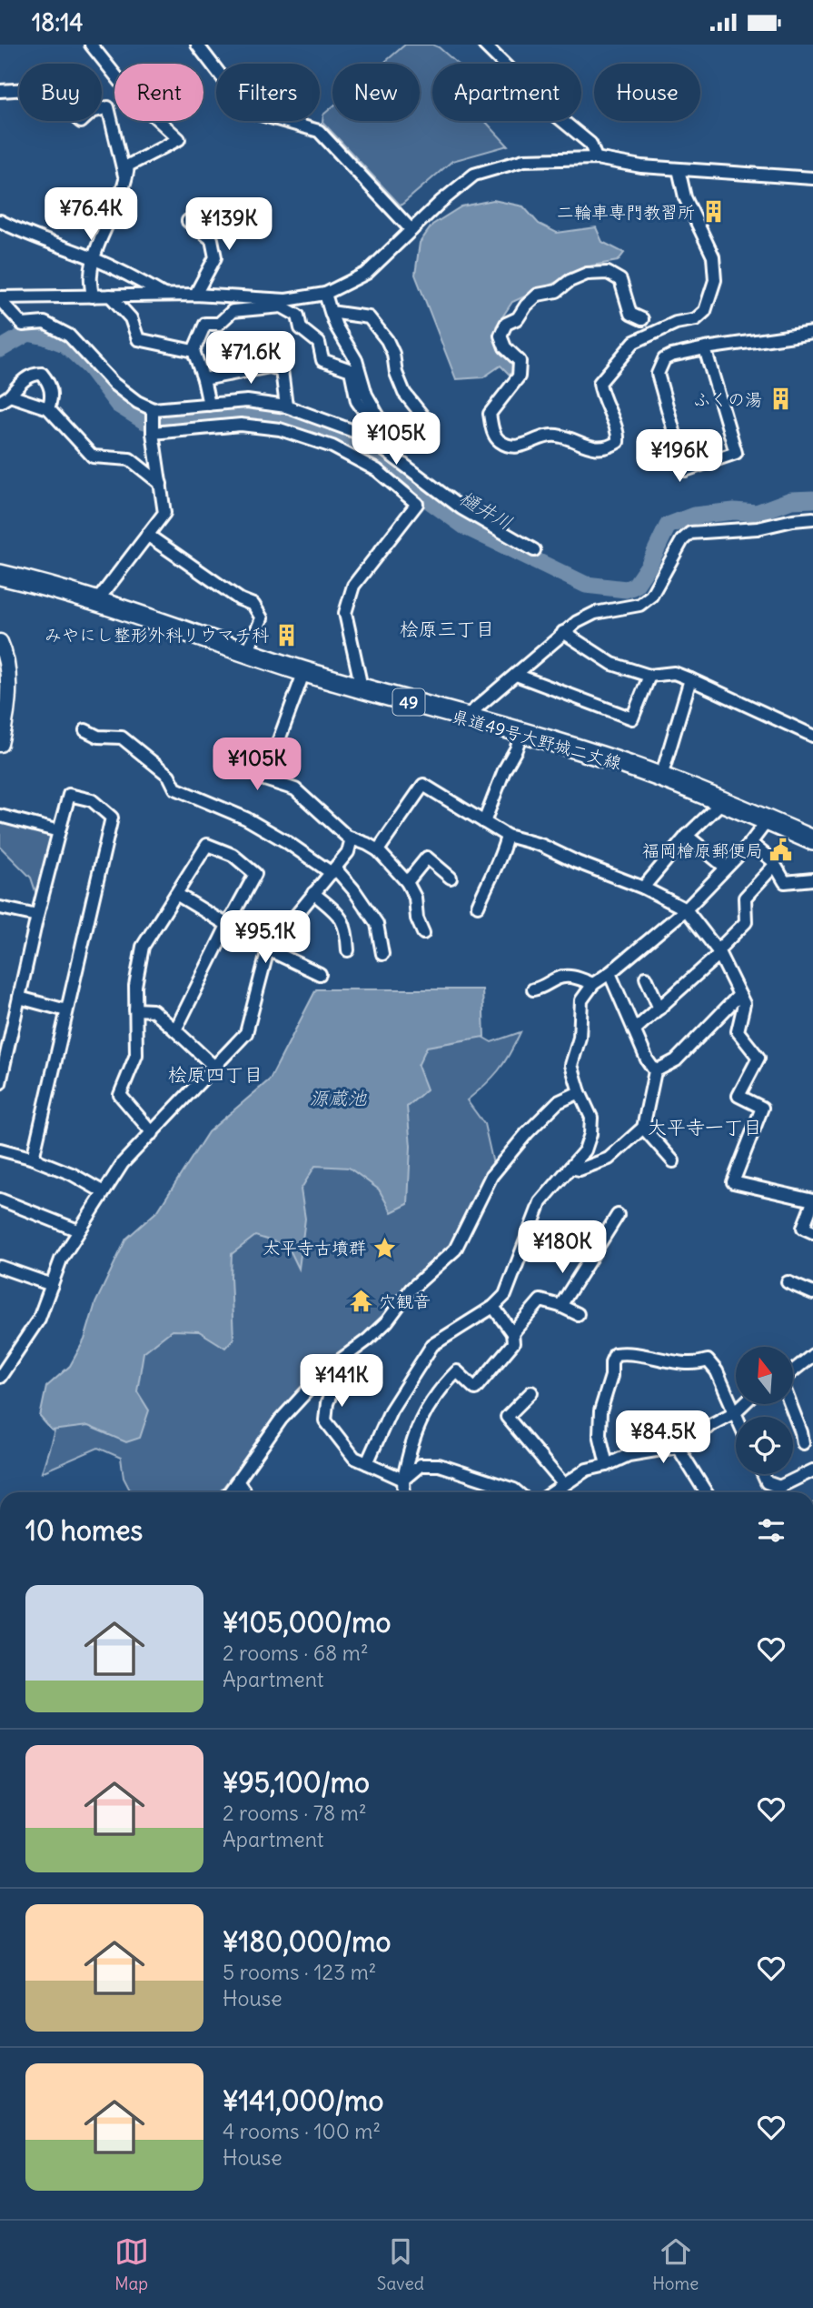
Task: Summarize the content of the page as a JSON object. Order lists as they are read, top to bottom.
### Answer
{
  "streets": {
    "main road": ["49", "県道49号大野城二丈線"]
  },
  "districts": ["桧原三丁目", "桧原四丁目", "大平寺一丁目"],
  "water": ["樋井川", "源蔵池"],
  "places": {
    "building": ["二輪車専門教習所", "ふくの湯", "みやにし整形外科リウマチ科"],
    "public building": ["福岡檜原郵便局"],
    "place": ["太平寺古墳群"],
    "temple": ["穴観音"]
  },
  "north": "top",
  "page": {
    "status": "18:14",
    "chip": [
      "Buy",
      "Rent",
      "Filters",
      "New",
      "Apartment",
      "House"
    ],
    "price": [
      "¥76.4K",
      "¥139K",
      "¥71.6K",
      "¥105K",
      "¥196K",
      "¥105K",
      "¥95.1K",
      "¥180K",
      "¥141K",
      "¥84.5K"
    ],
    "heading": "10 homes",
    "list": [
      {
        "name": "¥105,000/mo",
        "note": "2 rooms · 68 m² · Apartment"
      },
      {
        "name": "¥95,100/mo",
        "note": "2 rooms · 78 m² · Apartment"
      },
      {
        "name": "¥180,000/mo",
        "note": "5 rooms · 123 m² · House"
      },
      {
        "name": "¥141,000/mo",
        "note": "4 rooms · 100 m² · House"
      }
    ],
    "tabs": ["Map", "Saved", "Home"]
  }
}
